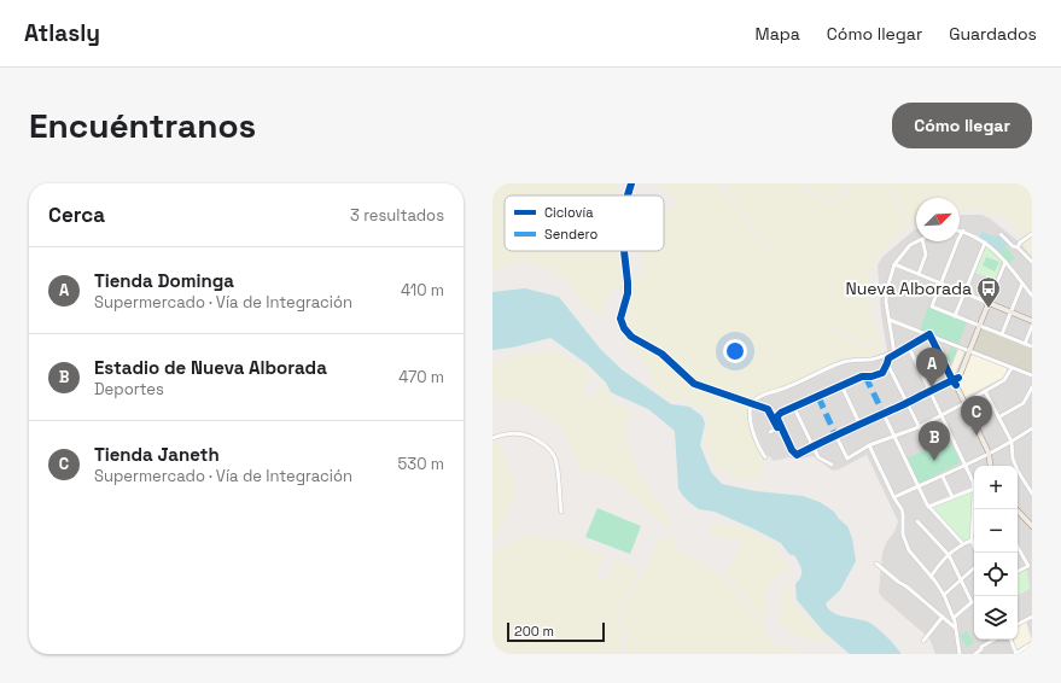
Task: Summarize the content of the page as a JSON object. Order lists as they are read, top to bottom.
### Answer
{
  "places": {
    "bus stop": ["Nueva Alborada"]
  },
  "legend": ["Ciclovía", "Sendero"],
  "scale_bar": "200 m",
  "north": "top right",
  "page": {
    "header": "Atlasly",
    "nav": ["Mapa", "Cómo llegar", "Guardados"],
    "buttons": "Cómo llegar",
    "title": "Encuéntranos",
    "heading": ["Cerca", "3 resultados"],
    "list": [
      {
        "mark": "A",
        "name": "Tienda Dominga",
        "note": "Supermercado · Vía de Integración",
        "value": "410 m"
      },
      {
        "mark": "B",
        "name": "Estadio de Nueva Alborada",
        "note": "Deportes",
        "value": "470 m"
      },
      {
        "mark": "C",
        "name": "Tienda Janeth",
        "note": "Supermercado · Vía de Integración",
        "value": "530 m"
      }
    ],
    "pins": ["A", "C", "B"],
    "map_buttons": ["+", "−"],
    "scale": "200 m"
  }
}
